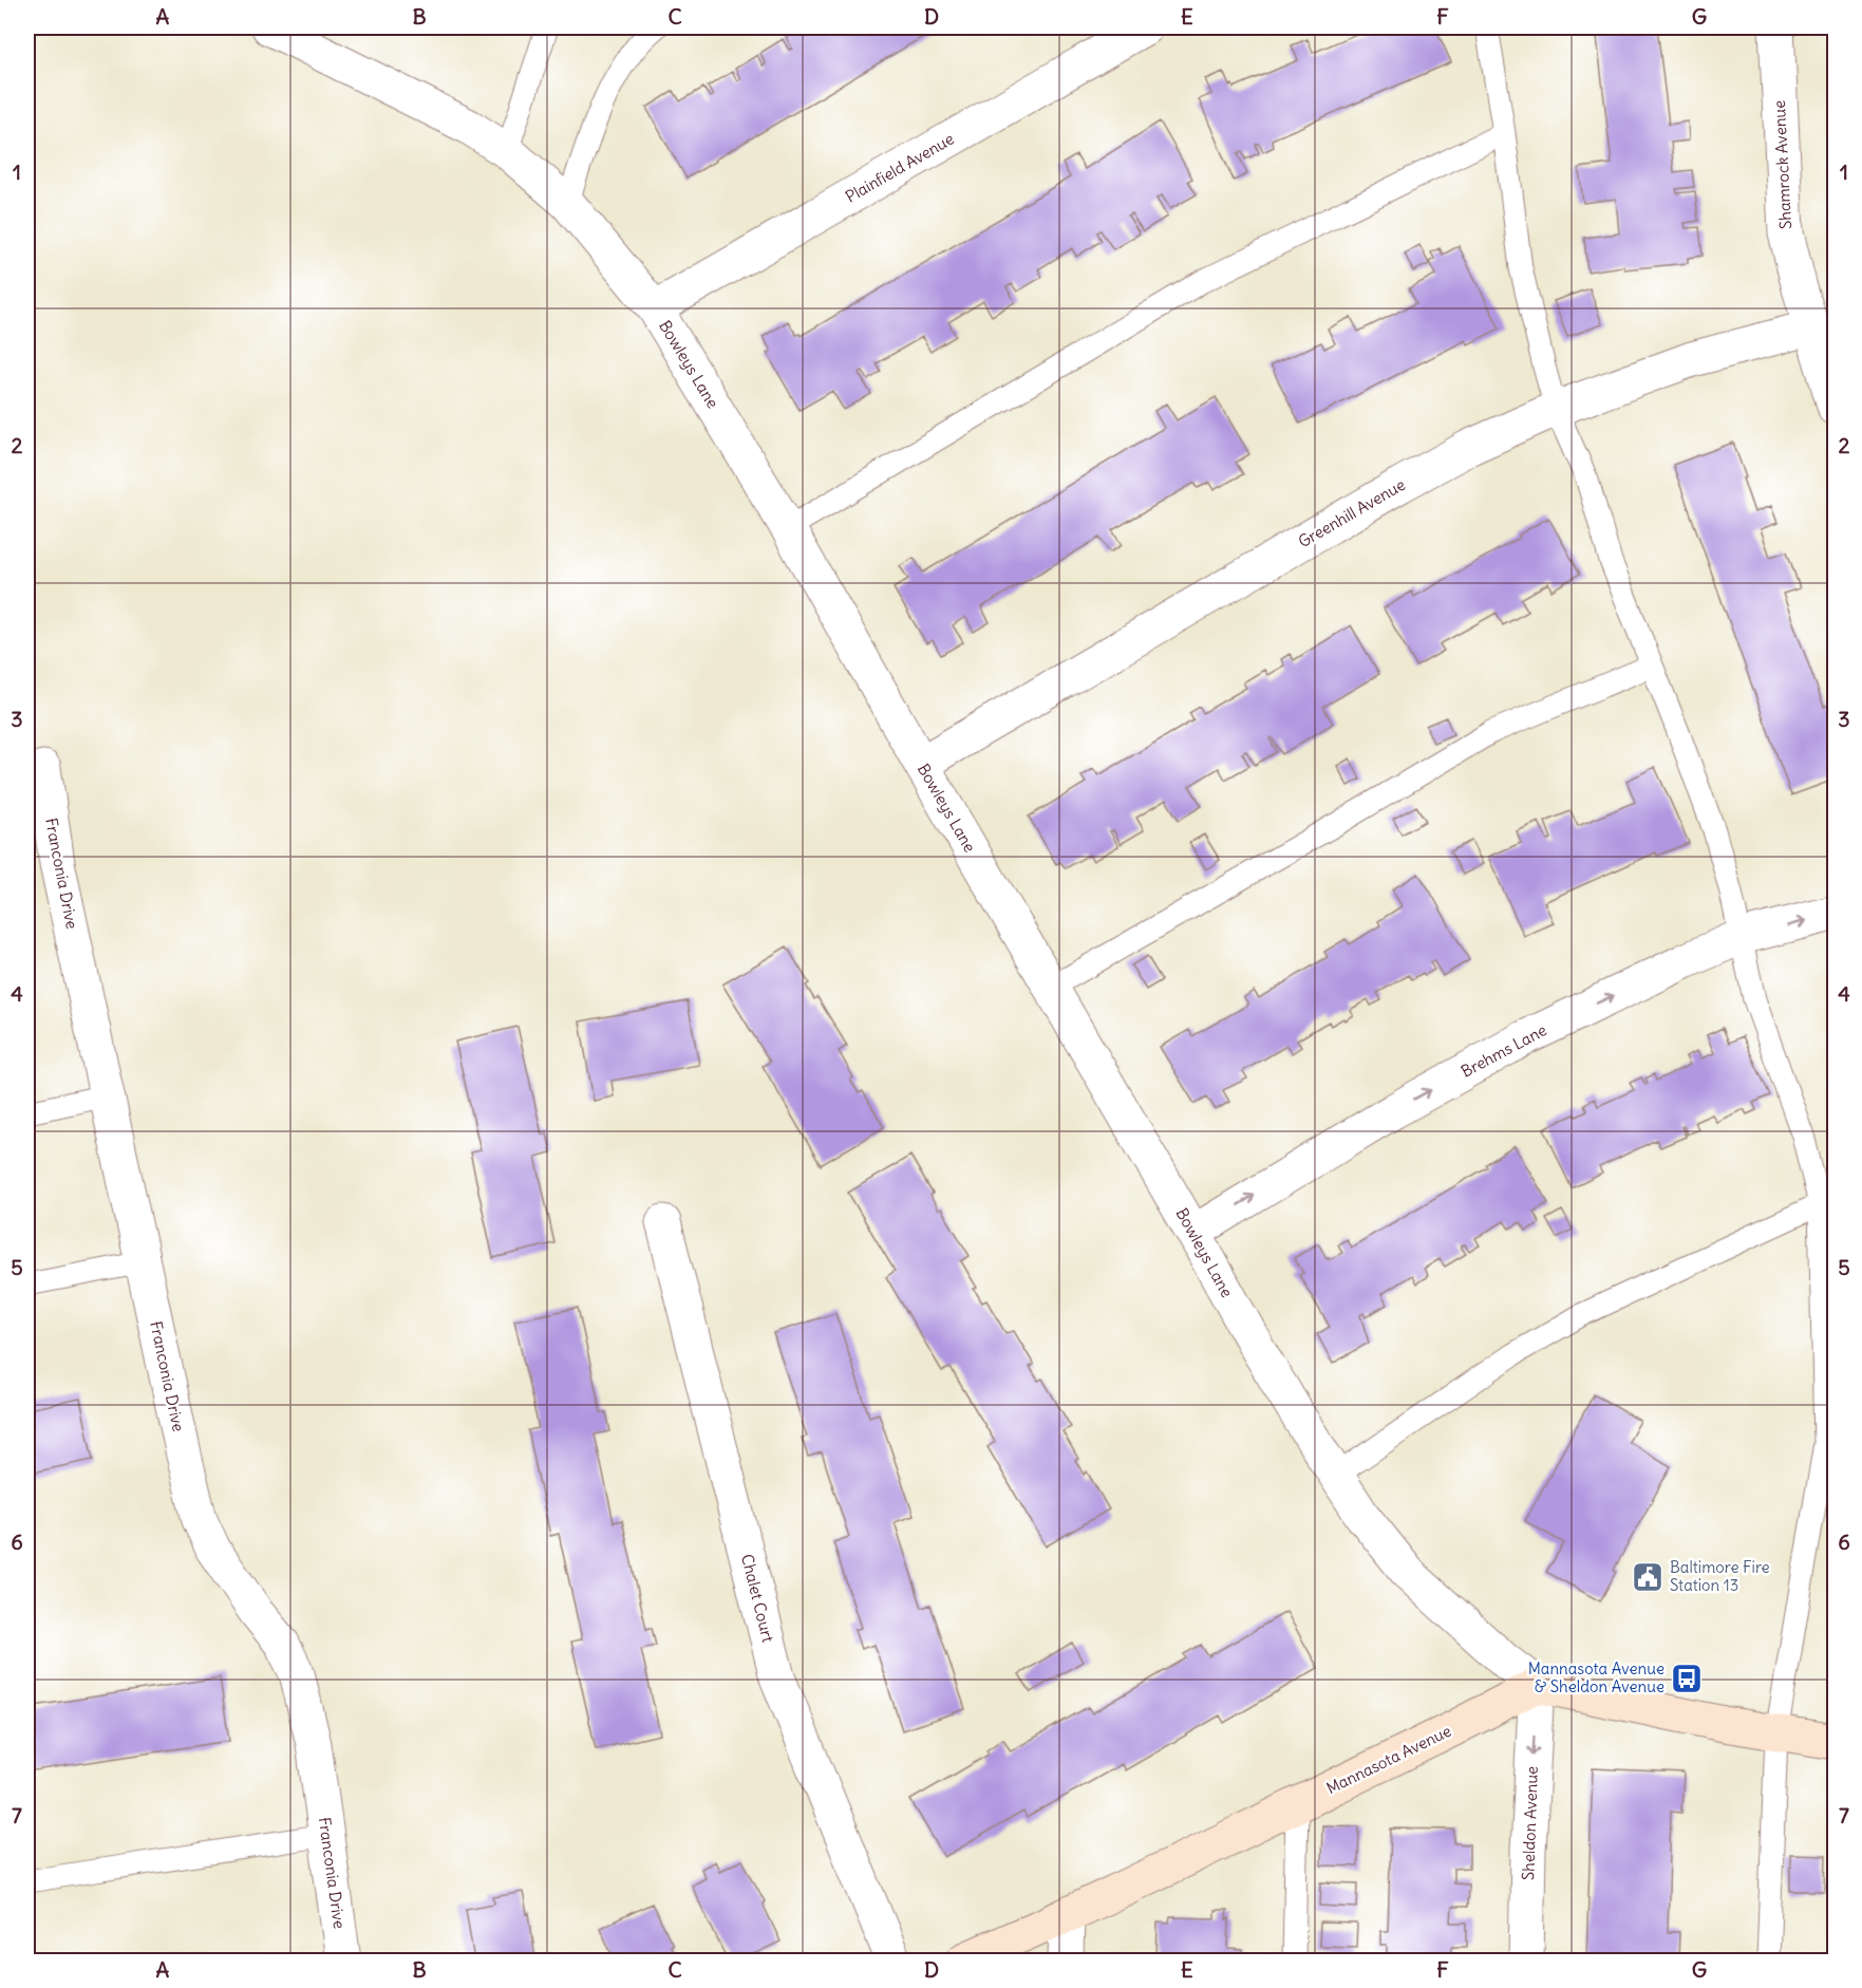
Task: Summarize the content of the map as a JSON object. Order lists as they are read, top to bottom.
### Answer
{
  "streets": {
    "street": [
      "Shamrock Avenue",
      "Plainfield Avenue",
      "Bowleys Lane",
      "Greenhill Avenue",
      "Franconia Drive",
      "Brehms Lane",
      "Chalet Court",
      "Mannasota Avenue",
      "Sheldon Avenue"
    ]
  },
  "crossings": [
    ["Shamrock Avenue", "Greenhill Avenue"],
    ["Plainfield Avenue", "Bowleys Lane"],
    ["Bowleys Lane", "Greenhill Avenue"],
    ["Bowleys Lane", "Brehms Lane"],
    ["Bowleys Lane", "Mannasota Avenue"],
    ["Bowleys Lane", "Sheldon Avenue"],
    ["Mannasota Avenue", "Sheldon Avenue"]
  ],
  "one_way": ["Brehms Lane", "Sheldon Avenue"],
  "places": {
    "public building": ["Baltimore Fire Station 13"],
    "bus stop": ["Mannasota Avenue & Sheldon Avenue"]
  },
  "grid": {
    "columns": [
      "A",
      "B",
      "C",
      "D",
      "E",
      "F",
      "G"
    ],
    "rows": [
      "1",
      "2",
      "3",
      "4",
      "5",
      "6",
      "7"
    ]
  }
}
